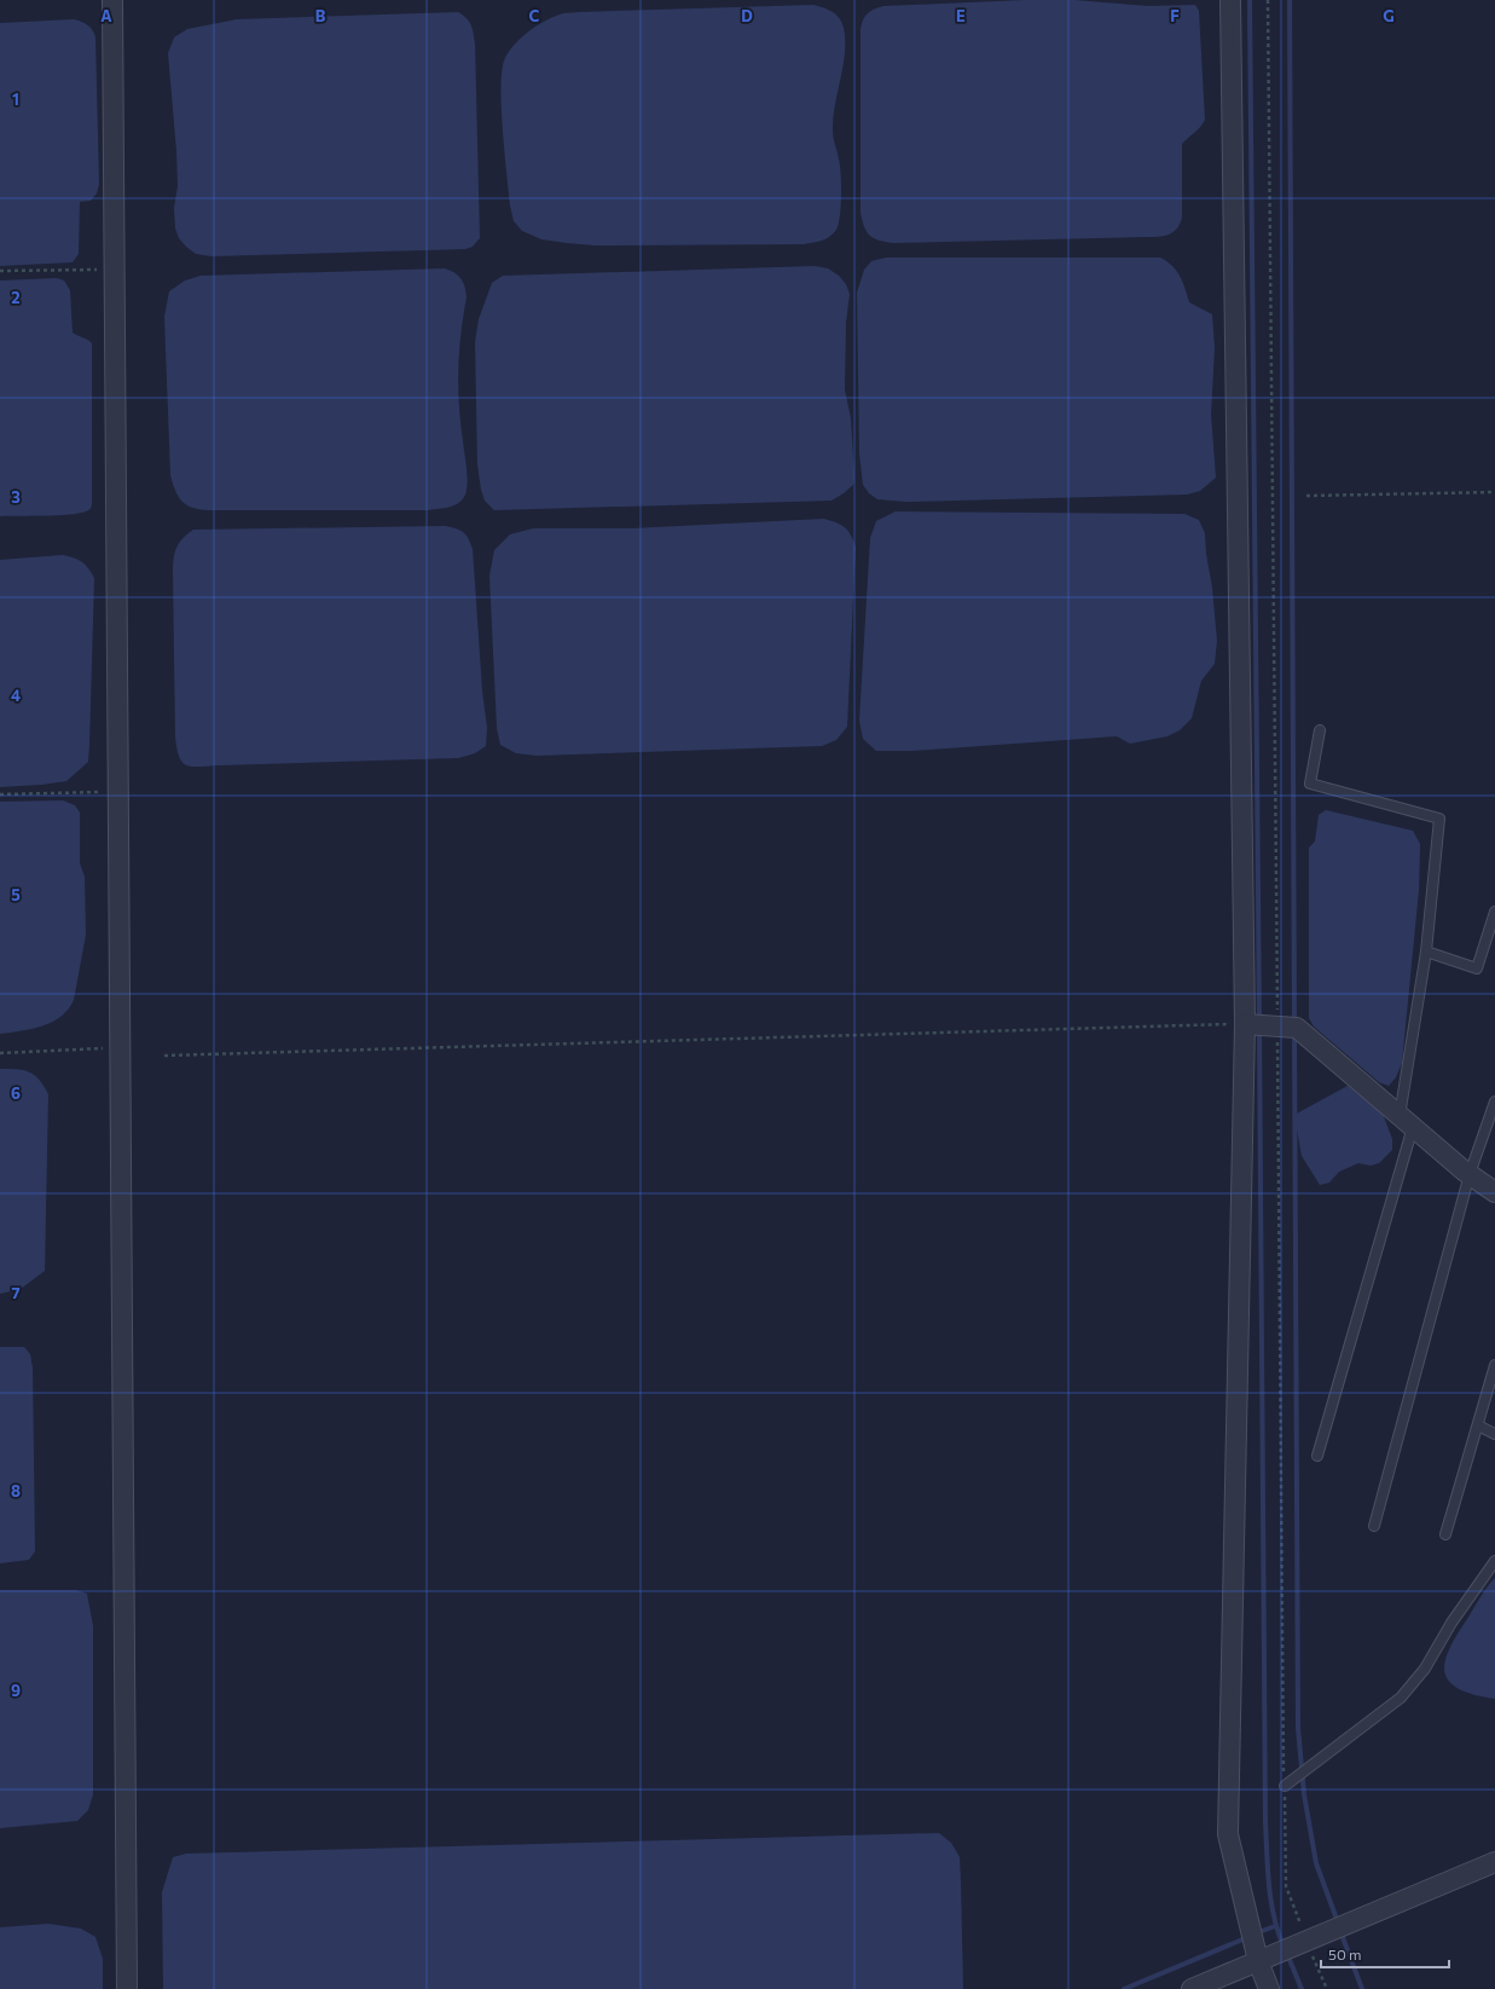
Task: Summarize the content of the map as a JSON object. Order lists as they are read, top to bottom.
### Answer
{
  "scale_bar": "50 m",
  "grid": {
    "columns": [
      "A",
      "B",
      "C",
      "D",
      "E",
      "F",
      "G"
    ],
    "rows": [
      "1",
      "2",
      "3",
      "4",
      "5",
      "6",
      "7",
      "8",
      "9"
    ]
  }
}
